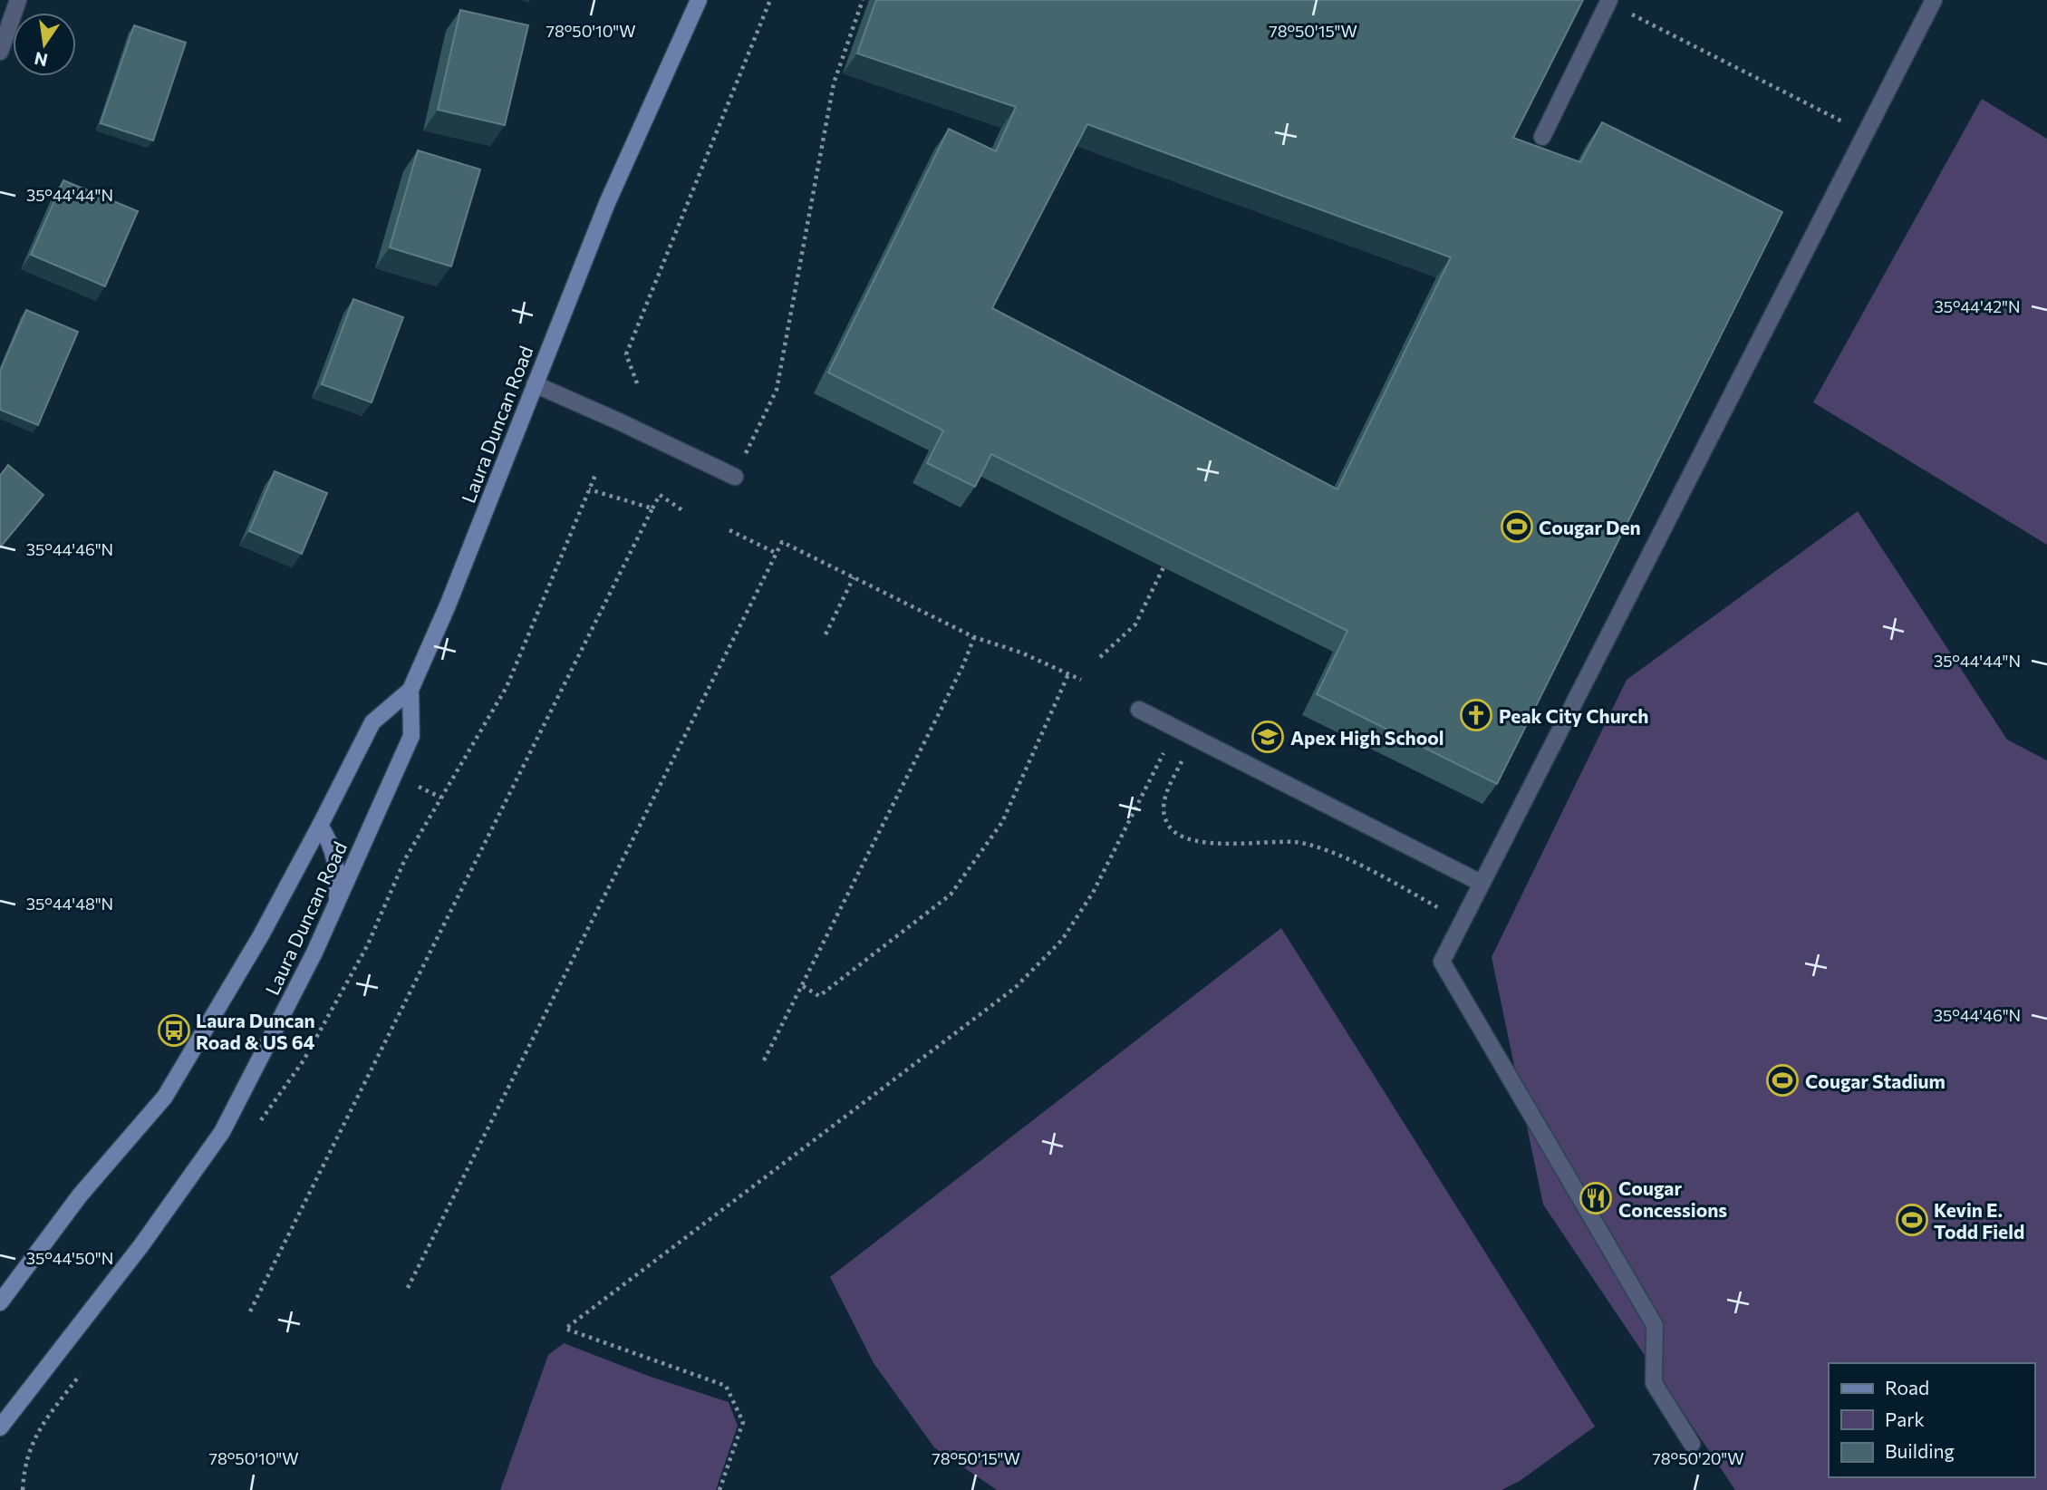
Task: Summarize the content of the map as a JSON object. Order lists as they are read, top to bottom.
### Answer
{
  "streets": {
    "street": ["Laura Duncan Road"]
  },
  "places": {
    "sports": ["Cougar Den", "Cougar Stadium", "Kevin E. Todd Field"],
    "church": ["Peak City Church"],
    "school or university": ["Apex High School"],
    "bus stop": ["Laura Duncan Road & US 64"],
    "restaurant": ["Cougar Concessions"]
  },
  "legend": ["Road", "Park", "Building"],
  "north": "bottom",
  "coordinates": [
    "78°50'10\"W",
    "78°50'15\"W",
    "35°44'44\"N",
    "35°44'42\"N",
    "35°44'46\"N",
    "35°44'48\"N",
    "35°44'50\"N",
    "78°50'20\"W"
  ]
}
